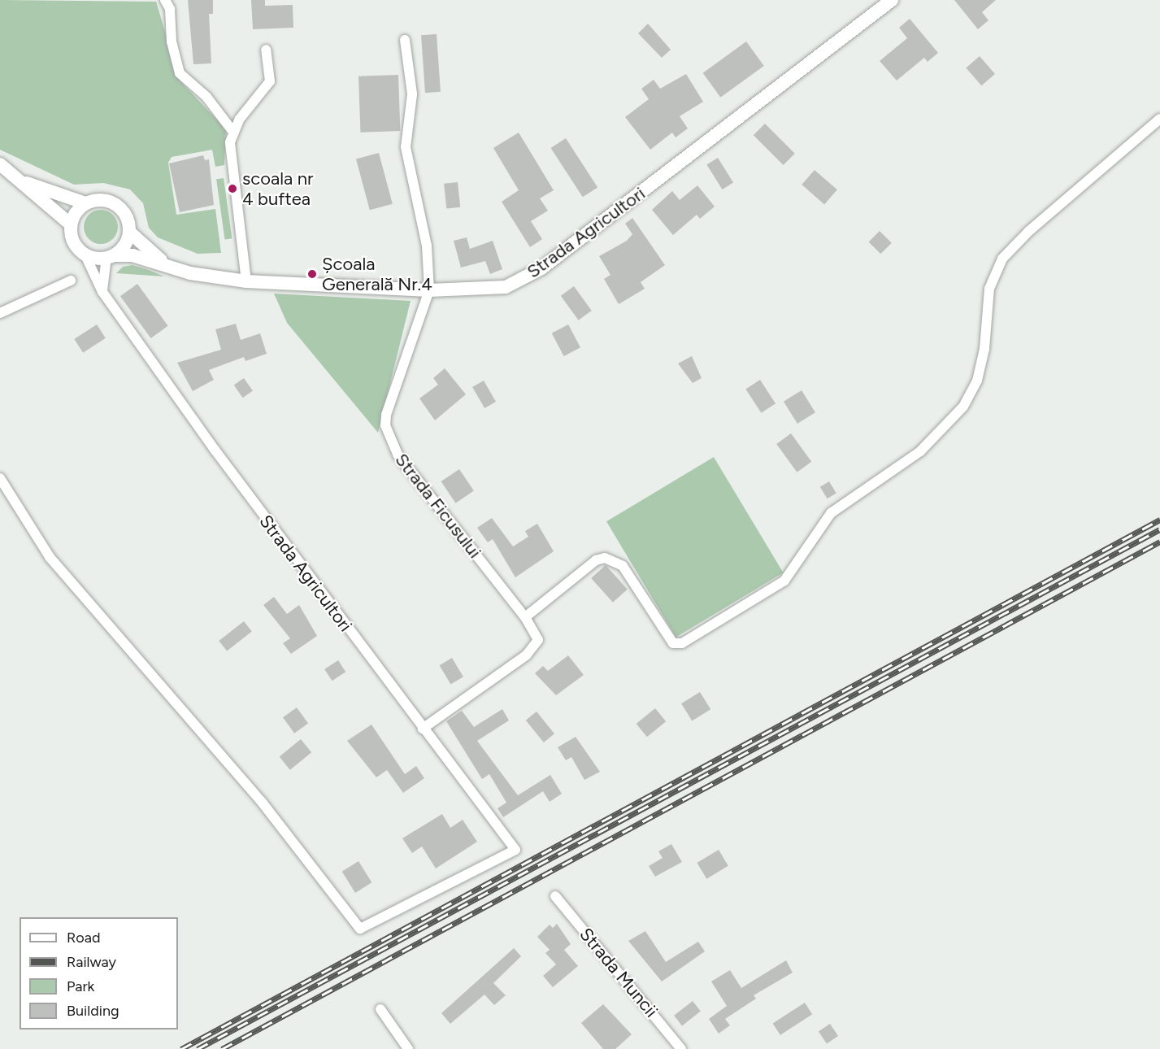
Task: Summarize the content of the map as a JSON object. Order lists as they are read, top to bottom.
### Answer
{
  "streets": {
    "main road": ["Strada Agricultori"],
    "street": ["Strada Ficusului", "Strada Muncii"]
  },
  "crossings": [
    ["Strada Agricultori", "Strada Ficusului"]
  ],
  "places": ["scoala nr 4 buftea", "Școala Generală Nr.4"],
  "legend": [
    "Road",
    "Railway",
    "Park",
    "Building"
  ]
}
